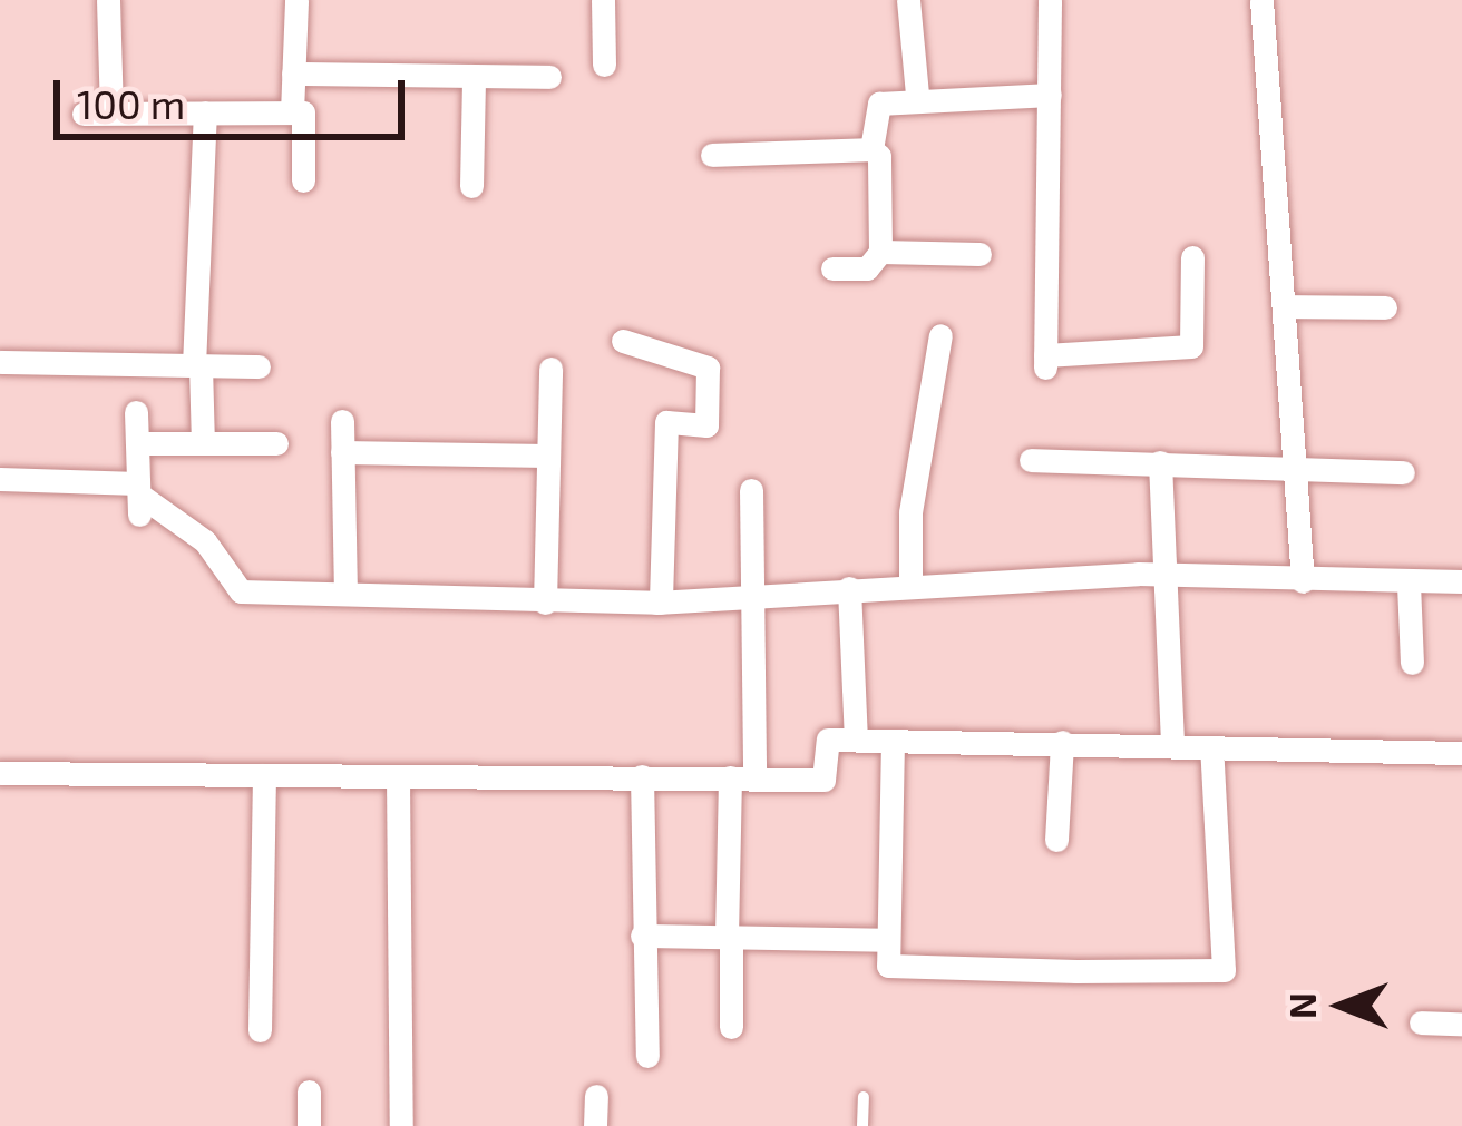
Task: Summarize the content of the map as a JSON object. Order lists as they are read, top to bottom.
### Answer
{
  "scale_bar": "100 m",
  "north": "left"
}
